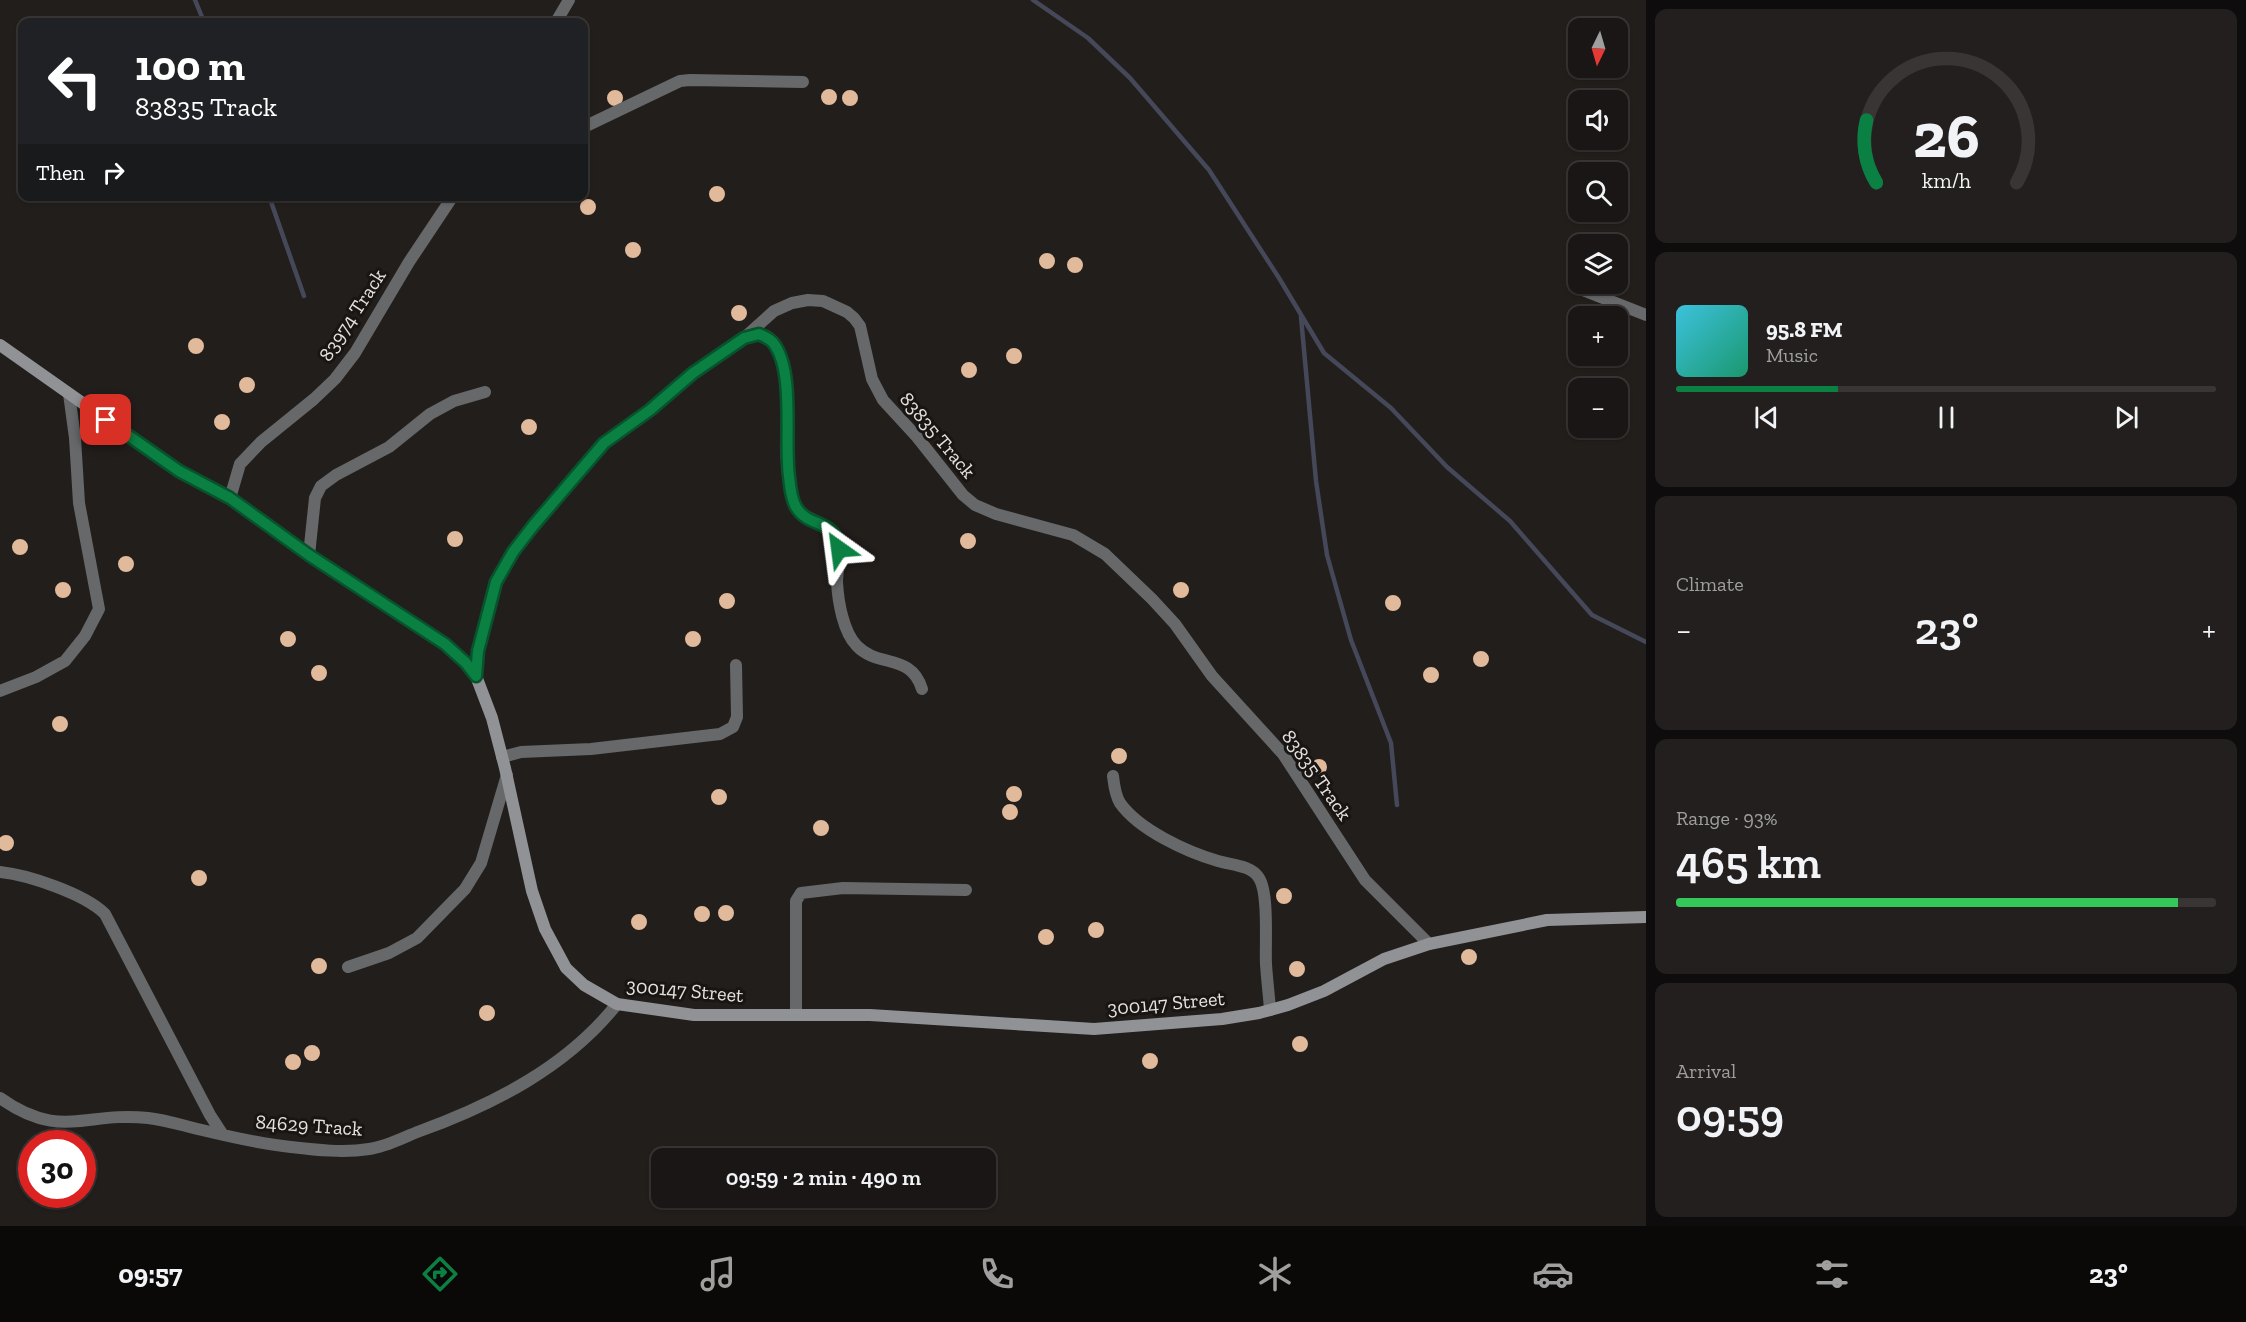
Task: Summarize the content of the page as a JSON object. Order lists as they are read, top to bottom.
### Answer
{
  "streets": {
    "street": [
      "83974 Track",
      "83835 Track",
      "300147 Street",
      "84629 Track"
    ]
  },
  "crossings": [
    ["83974 Track", "300147 Street"],
    ["83835 Track", "300147 Street"],
    ["300147 Street", "84629 Track"]
  ],
  "north": "bottom",
  "page": {
    "map_buttons": ["+", "−"],
    "turn": ["100 m", "83835 Track"],
    "then": "Then",
    "song": ["95.8 FM", "Music"],
    "tile": [
      "Climate",
      ["Range · 93%", "465 km"],
      ["Arrival", "09:59"]
    ],
    "heat": ["−", "23°", "+"],
    "limit": "30",
    "trip": "09:59 · 2 min · 490 m",
    "tabs": ["09:57", "23°"],
    "gauge": ["26", "km/h"]
  }
}
